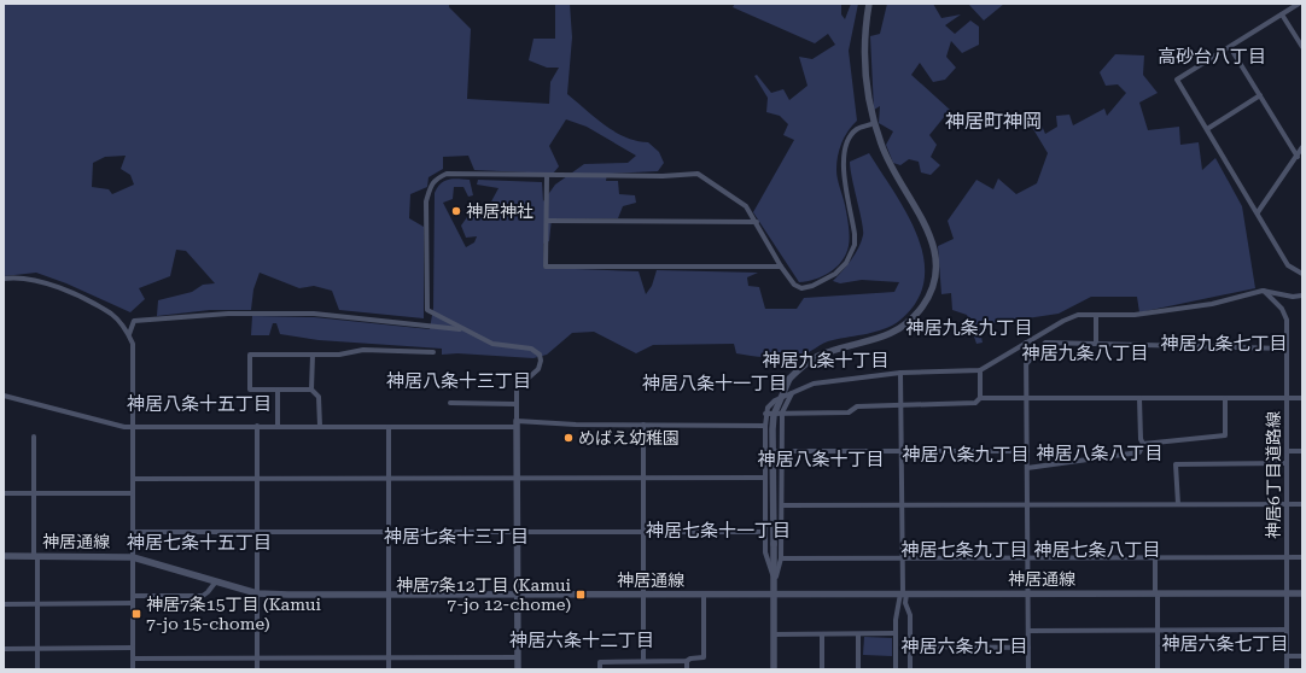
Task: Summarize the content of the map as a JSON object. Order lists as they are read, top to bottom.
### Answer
{
  "streets": {
    "street": ["神居6丁目道路線", "神居通線"]
  },
  "crossings": [
    ["神居6丁目道路線", "神居通線"]
  ],
  "districts": [
    "高砂台八丁目",
    "神居町神岡",
    "神居九条九丁目",
    "神居九条七丁目",
    "神居九条八丁目",
    "神居九条十丁目",
    "神居八条十三丁目",
    "神居八条十一丁目",
    "神居八条十五丁目",
    "神居八条八丁目",
    "神居八条九丁目",
    "神居八条十丁目",
    "神居七条十一丁目",
    "神居七条十三丁目",
    "神居七条十五丁目",
    "神居七条九丁目",
    "神居七条八丁目",
    "神居六条十二丁目",
    "神居六条七丁目",
    "神居六条九丁目"
  ],
  "places": {
    "other": ["神居神社", "めばえ幼稚園"],
    "transit": ["神居7条12丁目 (Kamui 7-jo 12-chome)", "神居7条15丁目 (Kamui 7-jo 15-chome)"]
  }
}
